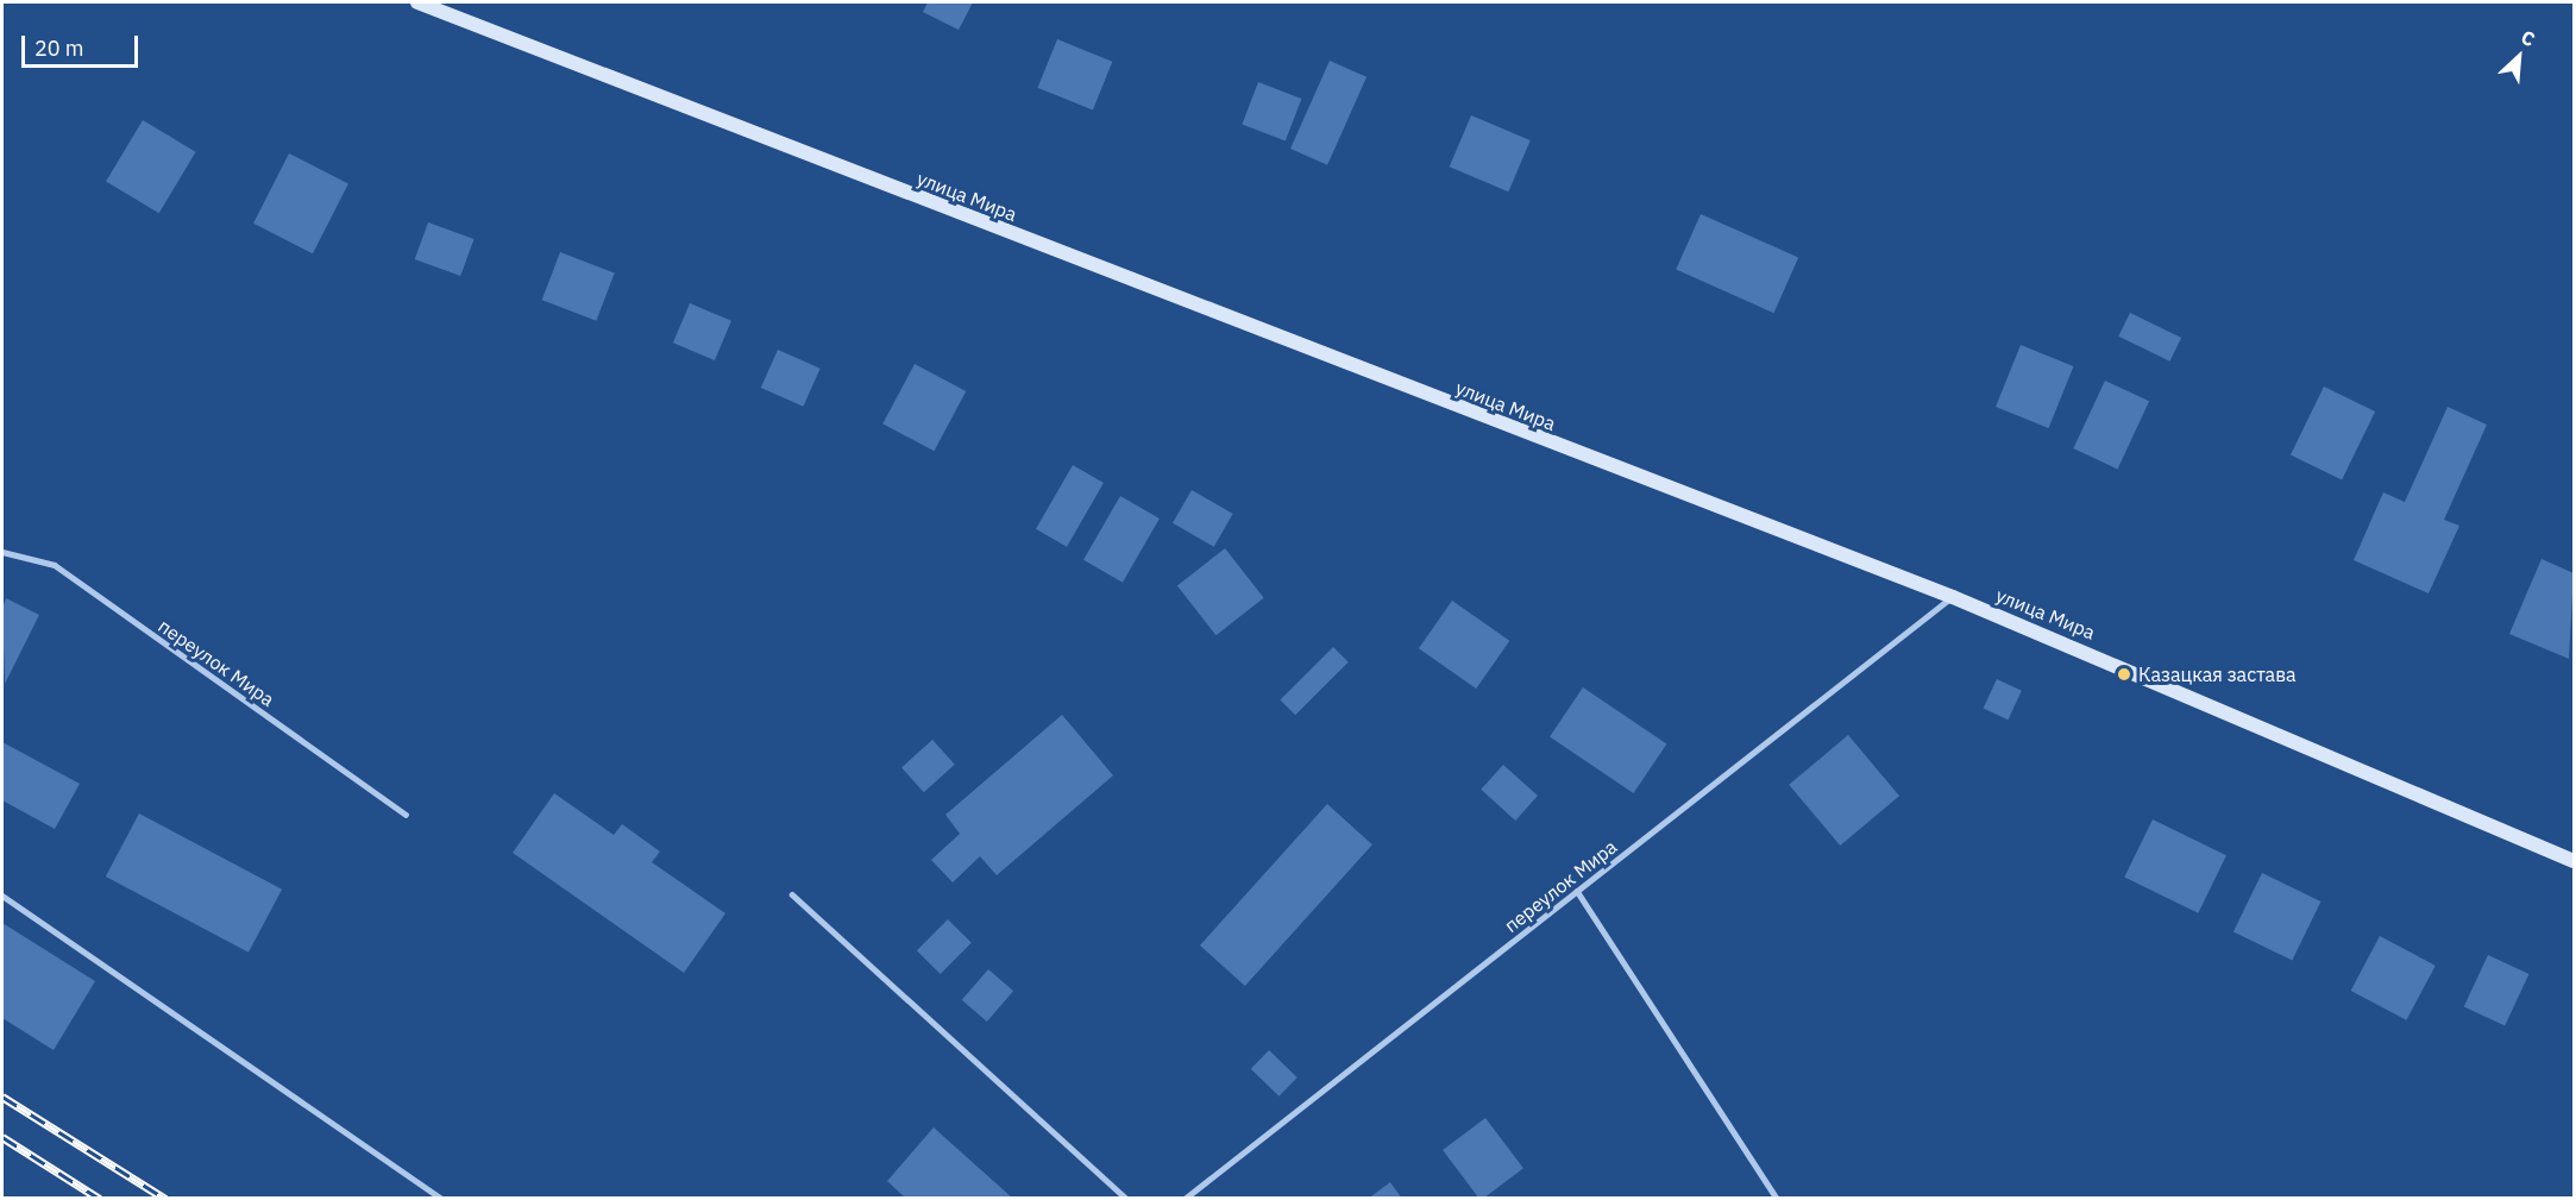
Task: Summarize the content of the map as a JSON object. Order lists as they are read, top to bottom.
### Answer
{
  "streets": {
    "main road": ["улица Мира"],
    "lane": ["переулок Мира"]
  },
  "crossings": [
    ["улица Мира", "переулок Мира"]
  ],
  "places": ["Казацкая застава"],
  "scale_bar": "20 m",
  "north": "top right"
}
